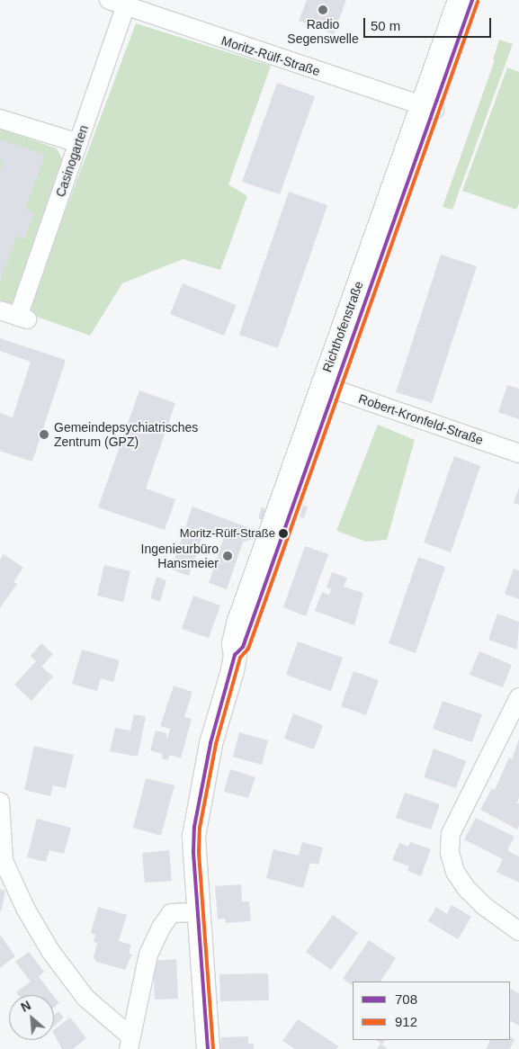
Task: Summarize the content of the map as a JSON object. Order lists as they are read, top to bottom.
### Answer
{
  "streets": {
    "street": [
      "Moritz-Rülf-Straße",
      "Casinogarten",
      "Richthofenstraße",
      "Robert-Kronfeld-Straße"
    ]
  },
  "crossings": [
    ["Moritz-Rülf-Straße", "Casinogarten"],
    ["Moritz-Rülf-Straße", "Richthofenstraße"],
    ["Richthofenstraße", "Robert-Kronfeld-Straße"]
  ],
  "places": [
    "Radio Segenswelle",
    "Gemeindepsychiatrisches Zentrum (GPZ)",
    "Moritz-Rülf-Straße",
    "Ingenieurbüro Hansmeier"
  ],
  "lines": ["transit line 708", "transit line 912"],
  "legend": ["708", "912"],
  "scale_bar": "50 m",
  "north": "top left"
}
